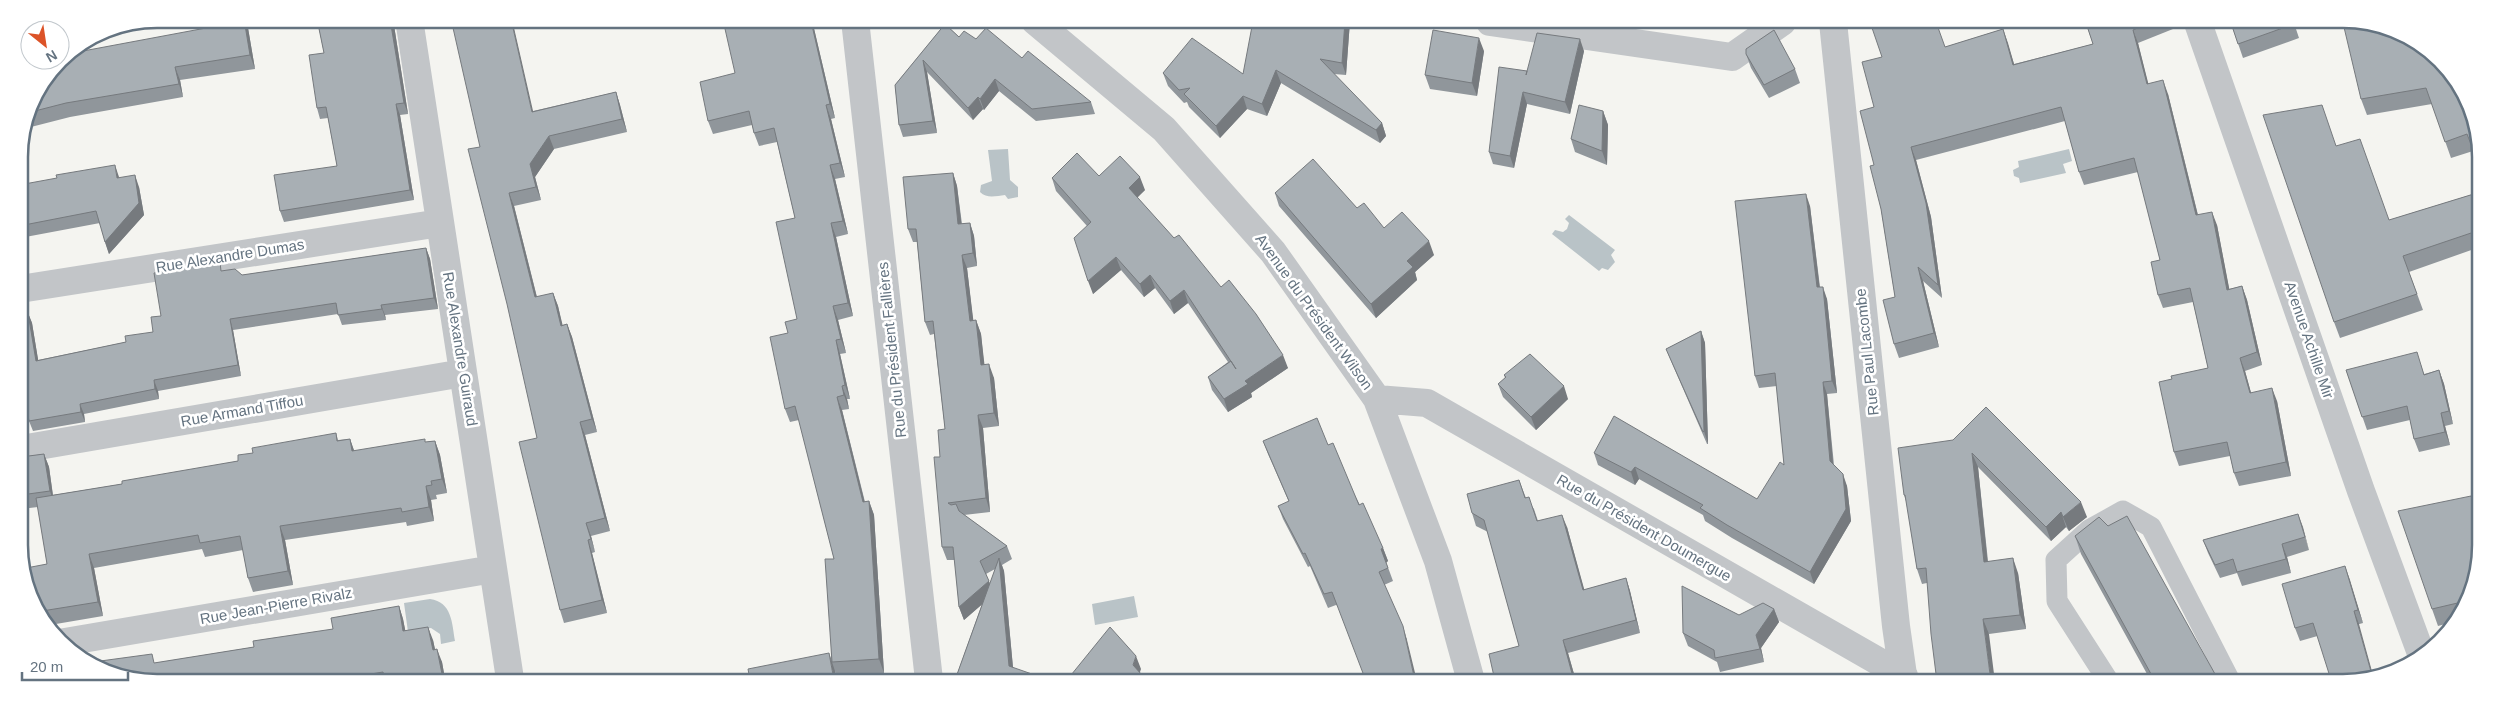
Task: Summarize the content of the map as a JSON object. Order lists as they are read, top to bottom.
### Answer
{
  "streets": {
    "street": [
      "Rue Alexandre Dumas",
      "Avenue du Président Wilson",
      "Avenue Achille Mir",
      "Rue Alexandre Guiraud",
      "Rue du Président Fallières",
      "Rue Paul Lacombe",
      "Rue Armand Tiffou",
      "Rue du Président Doumergue",
      "Rue Jean-Pierre Rivalz"
    ]
  },
  "crossings": [
    ["Rue Alexandre Dumas", "Rue Alexandre Guiraud"],
    ["Avenue du Président Wilson", "Rue du Président Doumergue"],
    ["Rue Alexandre Guiraud", "Rue Armand Tiffou"],
    ["Rue Alexandre Guiraud", "Rue Jean-Pierre Rivalz"]
  ],
  "scale_bar": "20 m",
  "north": "bottom right"
}
